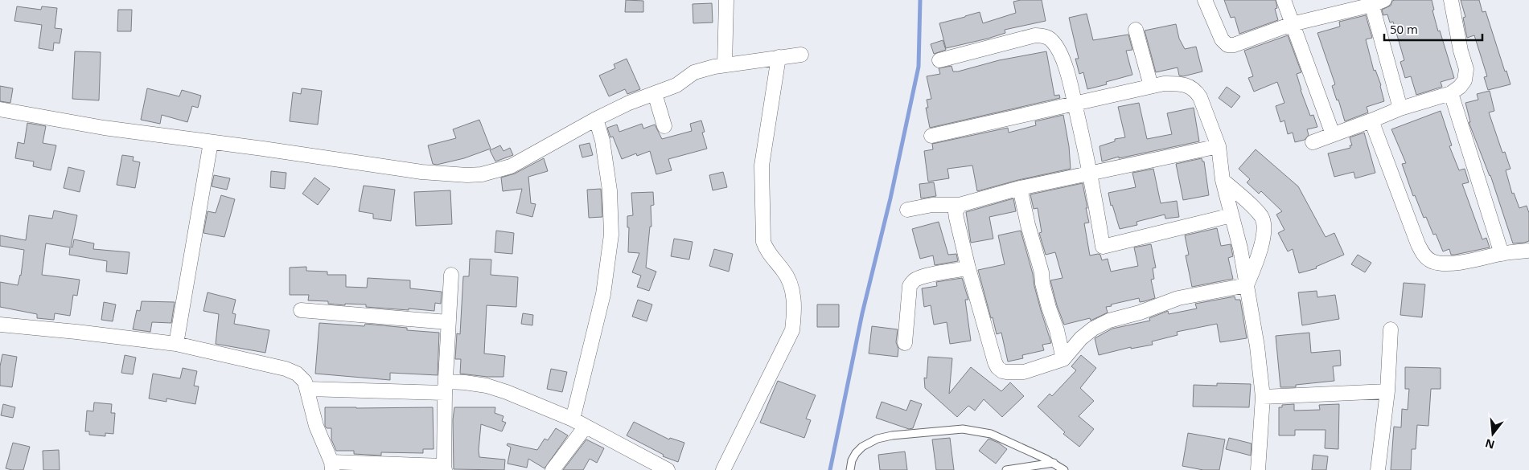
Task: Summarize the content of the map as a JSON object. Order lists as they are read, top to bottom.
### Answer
{
  "scale_bar": "50 m",
  "north": "bottom"
}
